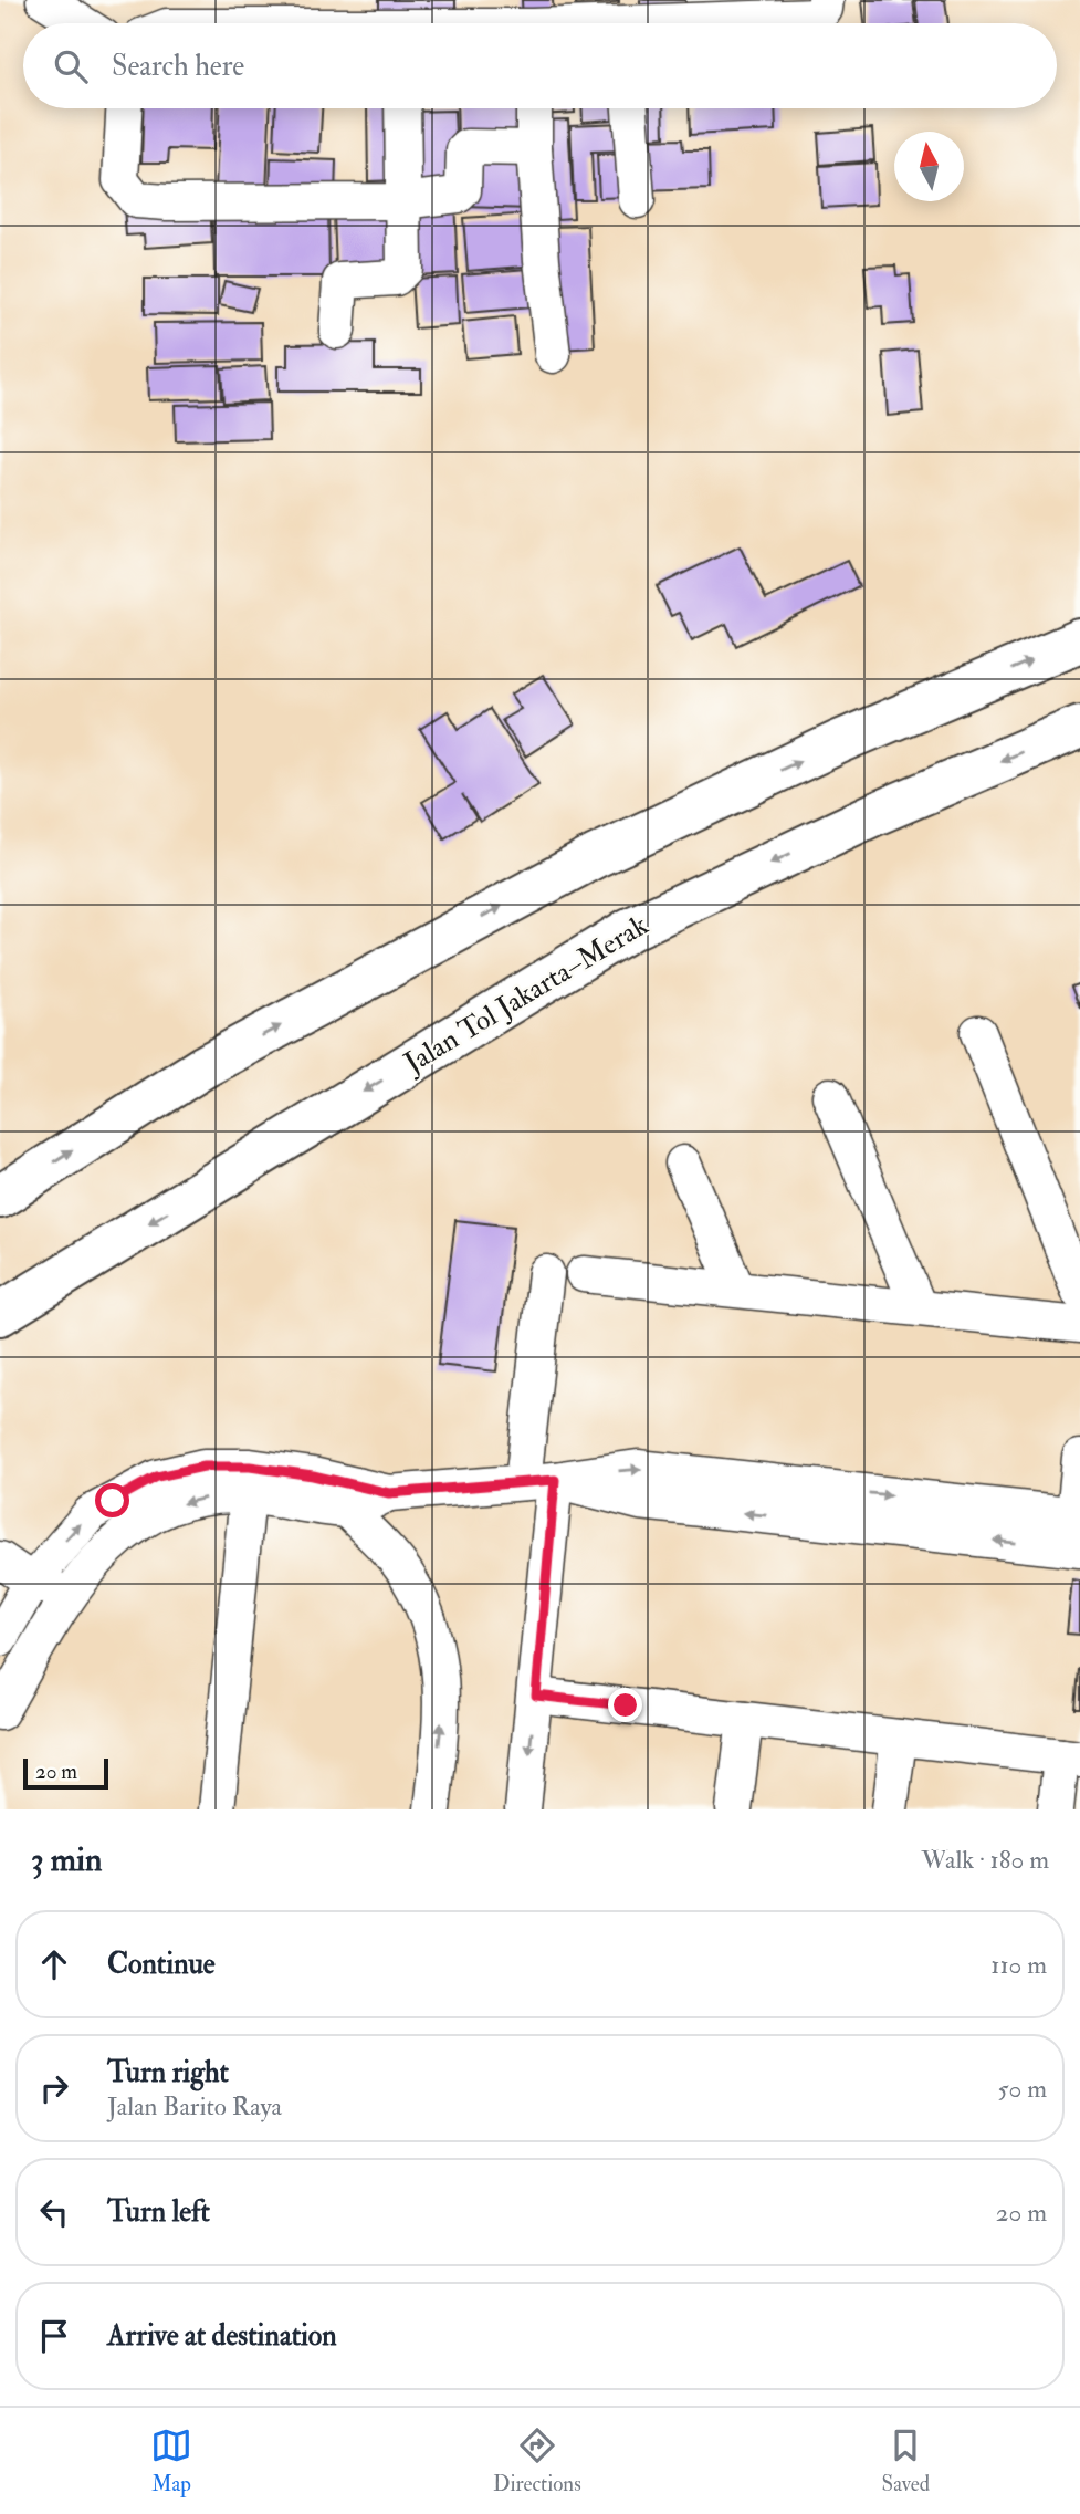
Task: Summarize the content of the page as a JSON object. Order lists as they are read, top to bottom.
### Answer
{
  "streets": {
    "highway": ["Jalan Tol Jakarta–Merak"]
  },
  "scale_bar": "20 m",
  "north": "top",
  "page": {
    "search": "Search here",
    "scale": "20 m",
    "heading": ["3 min", "Walk · 180 m"],
    "list": [
      ["Continue", "110 m"],
      ["Turn right", "Jalan Barito Raya", "50 m"],
      ["Turn left", "20 m"],
      "Arrive at destination"
    ],
    "nav": ["Map", "Directions", "Saved"]
  }
}
